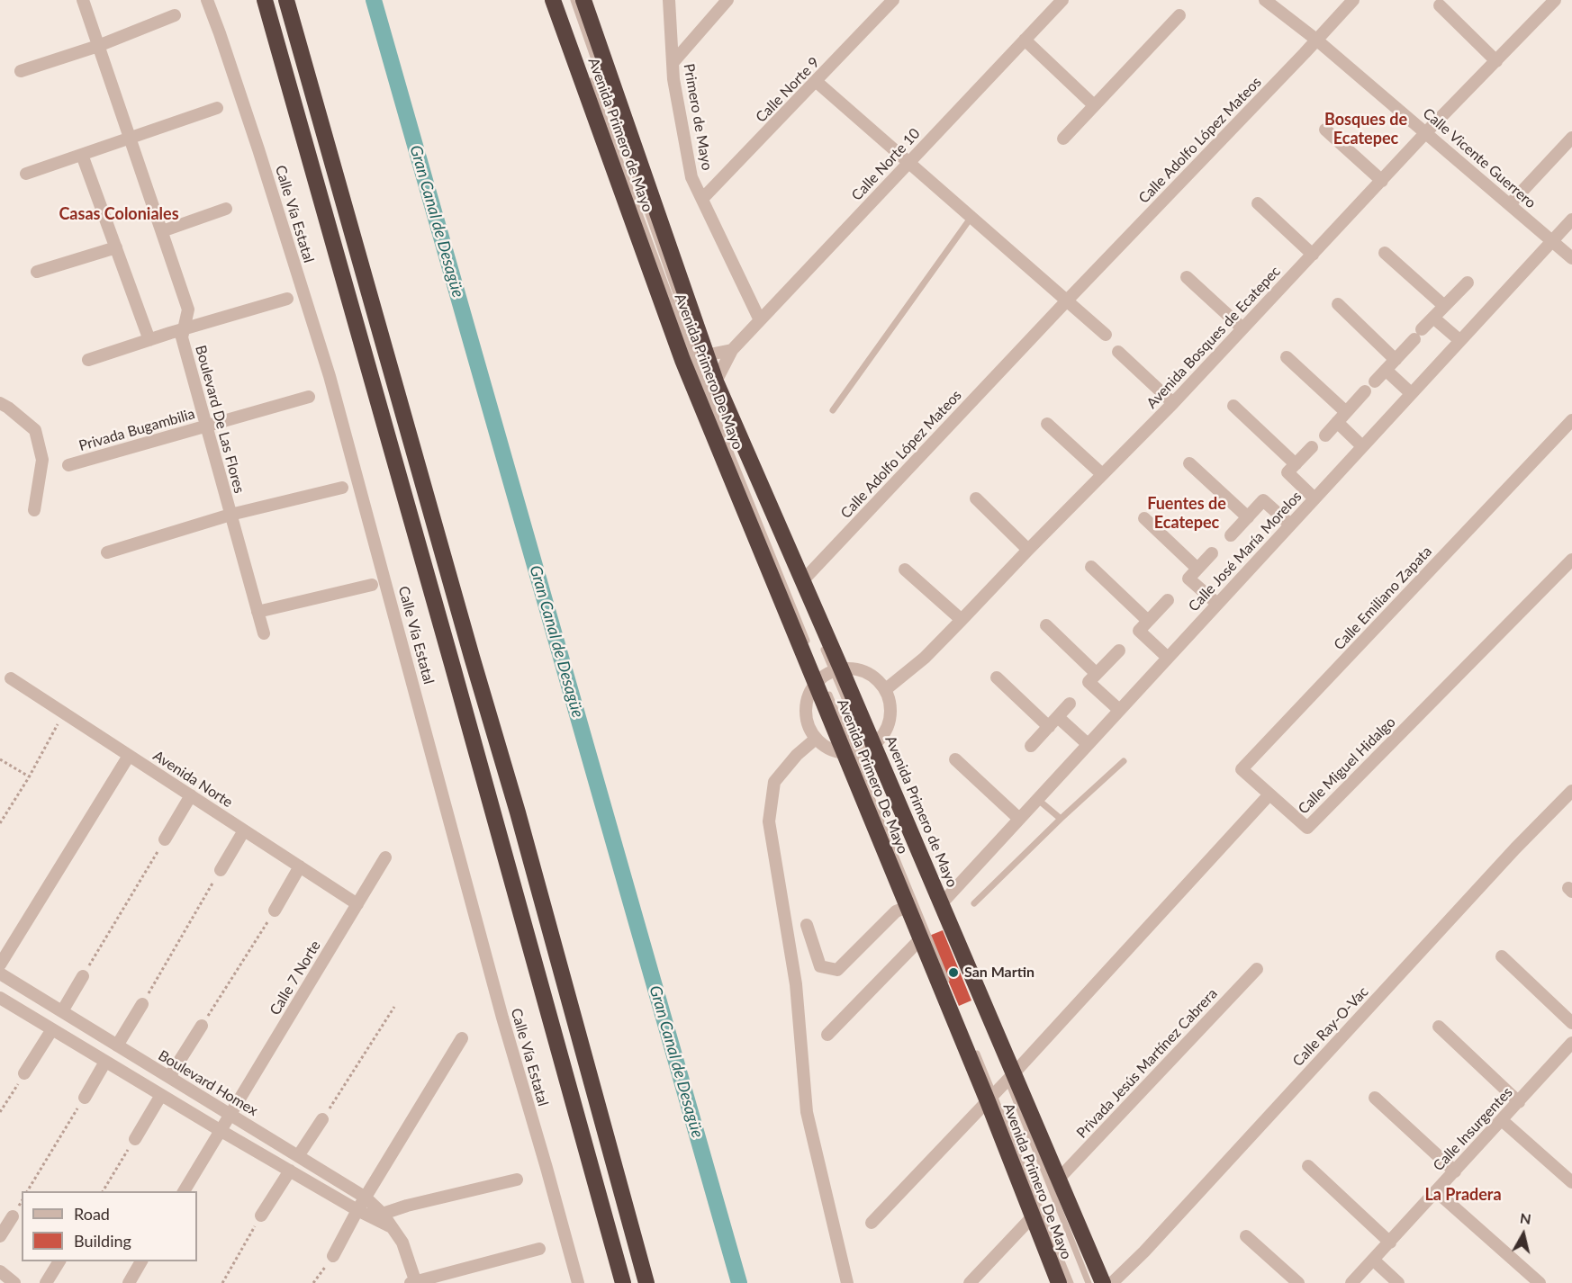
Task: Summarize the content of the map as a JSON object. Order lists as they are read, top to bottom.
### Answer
{
  "streets": {
    "highway": ["Avenida Primero de Mayo", "Avenida Primero De Mayo"],
    "street": [
      "Calle Norte 9",
      "Primero de Mayo",
      "Calle Adolfo López Mateos",
      "Calle Vicente Guerrero",
      "Calle Norte 10",
      "Calle Vía Estatal",
      "Avenida Bosques de Ecatepec",
      "Boulevard De Las Flores",
      "Privada Bugambilia",
      "Calle José María Morelos",
      "Calle Emiliano Zapata",
      "Calle Miguel Hidalgo",
      "Avenida Norte",
      "Calle 7 Norte",
      "Calle Ray-O-Vac",
      "Privada Jesús Martínez Cabrera",
      "Boulevard Homex",
      "Calle Insurgentes"
    ]
  },
  "crossings": [
    ["Calle Norte 9", "Primero de Mayo"],
    ["Primero de Mayo", "Calle Norte 10"],
    ["Avenida Primero de Mayo", "Calle Adolfo López Mateos"],
    ["Avenida Primero de Mayo", "Calle Norte 10"],
    ["Avenida Primero de Mayo", "Avenida Primero De Mayo"],
    ["Avenida Primero de Mayo", "Calle José María Morelos"],
    ["Avenida Primero de Mayo", "Privada Jesús Martínez Cabrera"],
    ["Calle Adolfo López Mateos", "Calle Vicente Guerrero"],
    ["Calle Vicente Guerrero", "Avenida Bosques de Ecatepec"],
    ["Calle Vicente Guerrero", "Calle José María Morelos"],
    ["Calle Norte 10", "Avenida Primero De Mayo"],
    ["Boulevard De Las Flores", "Privada Bugambilia"],
    ["Calle Emiliano Zapata", "Calle Miguel Hidalgo"],
    ["Avenida Norte", "Calle 7 Norte"],
    ["Calle 7 Norte", "Boulevard Homex"]
  ],
  "districts": [
    "Bosques de Ecatepec",
    "Casas Coloniales",
    "Fuentes de Ecatepec",
    "La Pradera"
  ],
  "water": ["Gran Canal de Desagüe"],
  "places": ["San Martin"],
  "legend": ["Road", "Building"],
  "north": "top"
}
